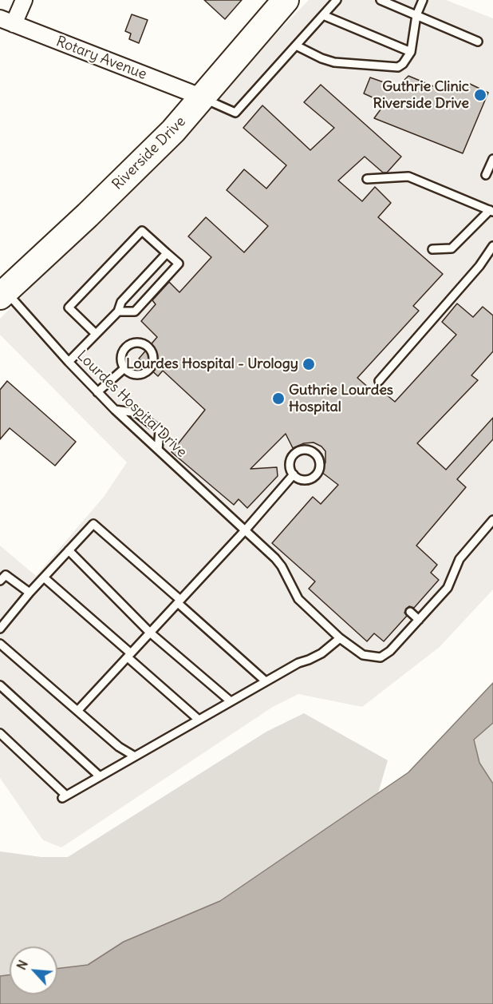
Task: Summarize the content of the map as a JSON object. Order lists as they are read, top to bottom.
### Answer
{
  "streets": {
    "main road": ["Riverside Drive"],
    "street": ["Rotary Avenue"],
    "lane": ["Lourdes Hospital Drive"]
  },
  "crossings": [
    ["Rotary Avenue", "Riverside Drive"],
    ["Riverside Drive", "Lourdes Hospital Drive"]
  ],
  "places": ["Guthrie Clinic Riverside Drive", "Lourdes Hospital - Urology", "Guthrie Lourdes Hospital"],
  "north": "top left"
}
